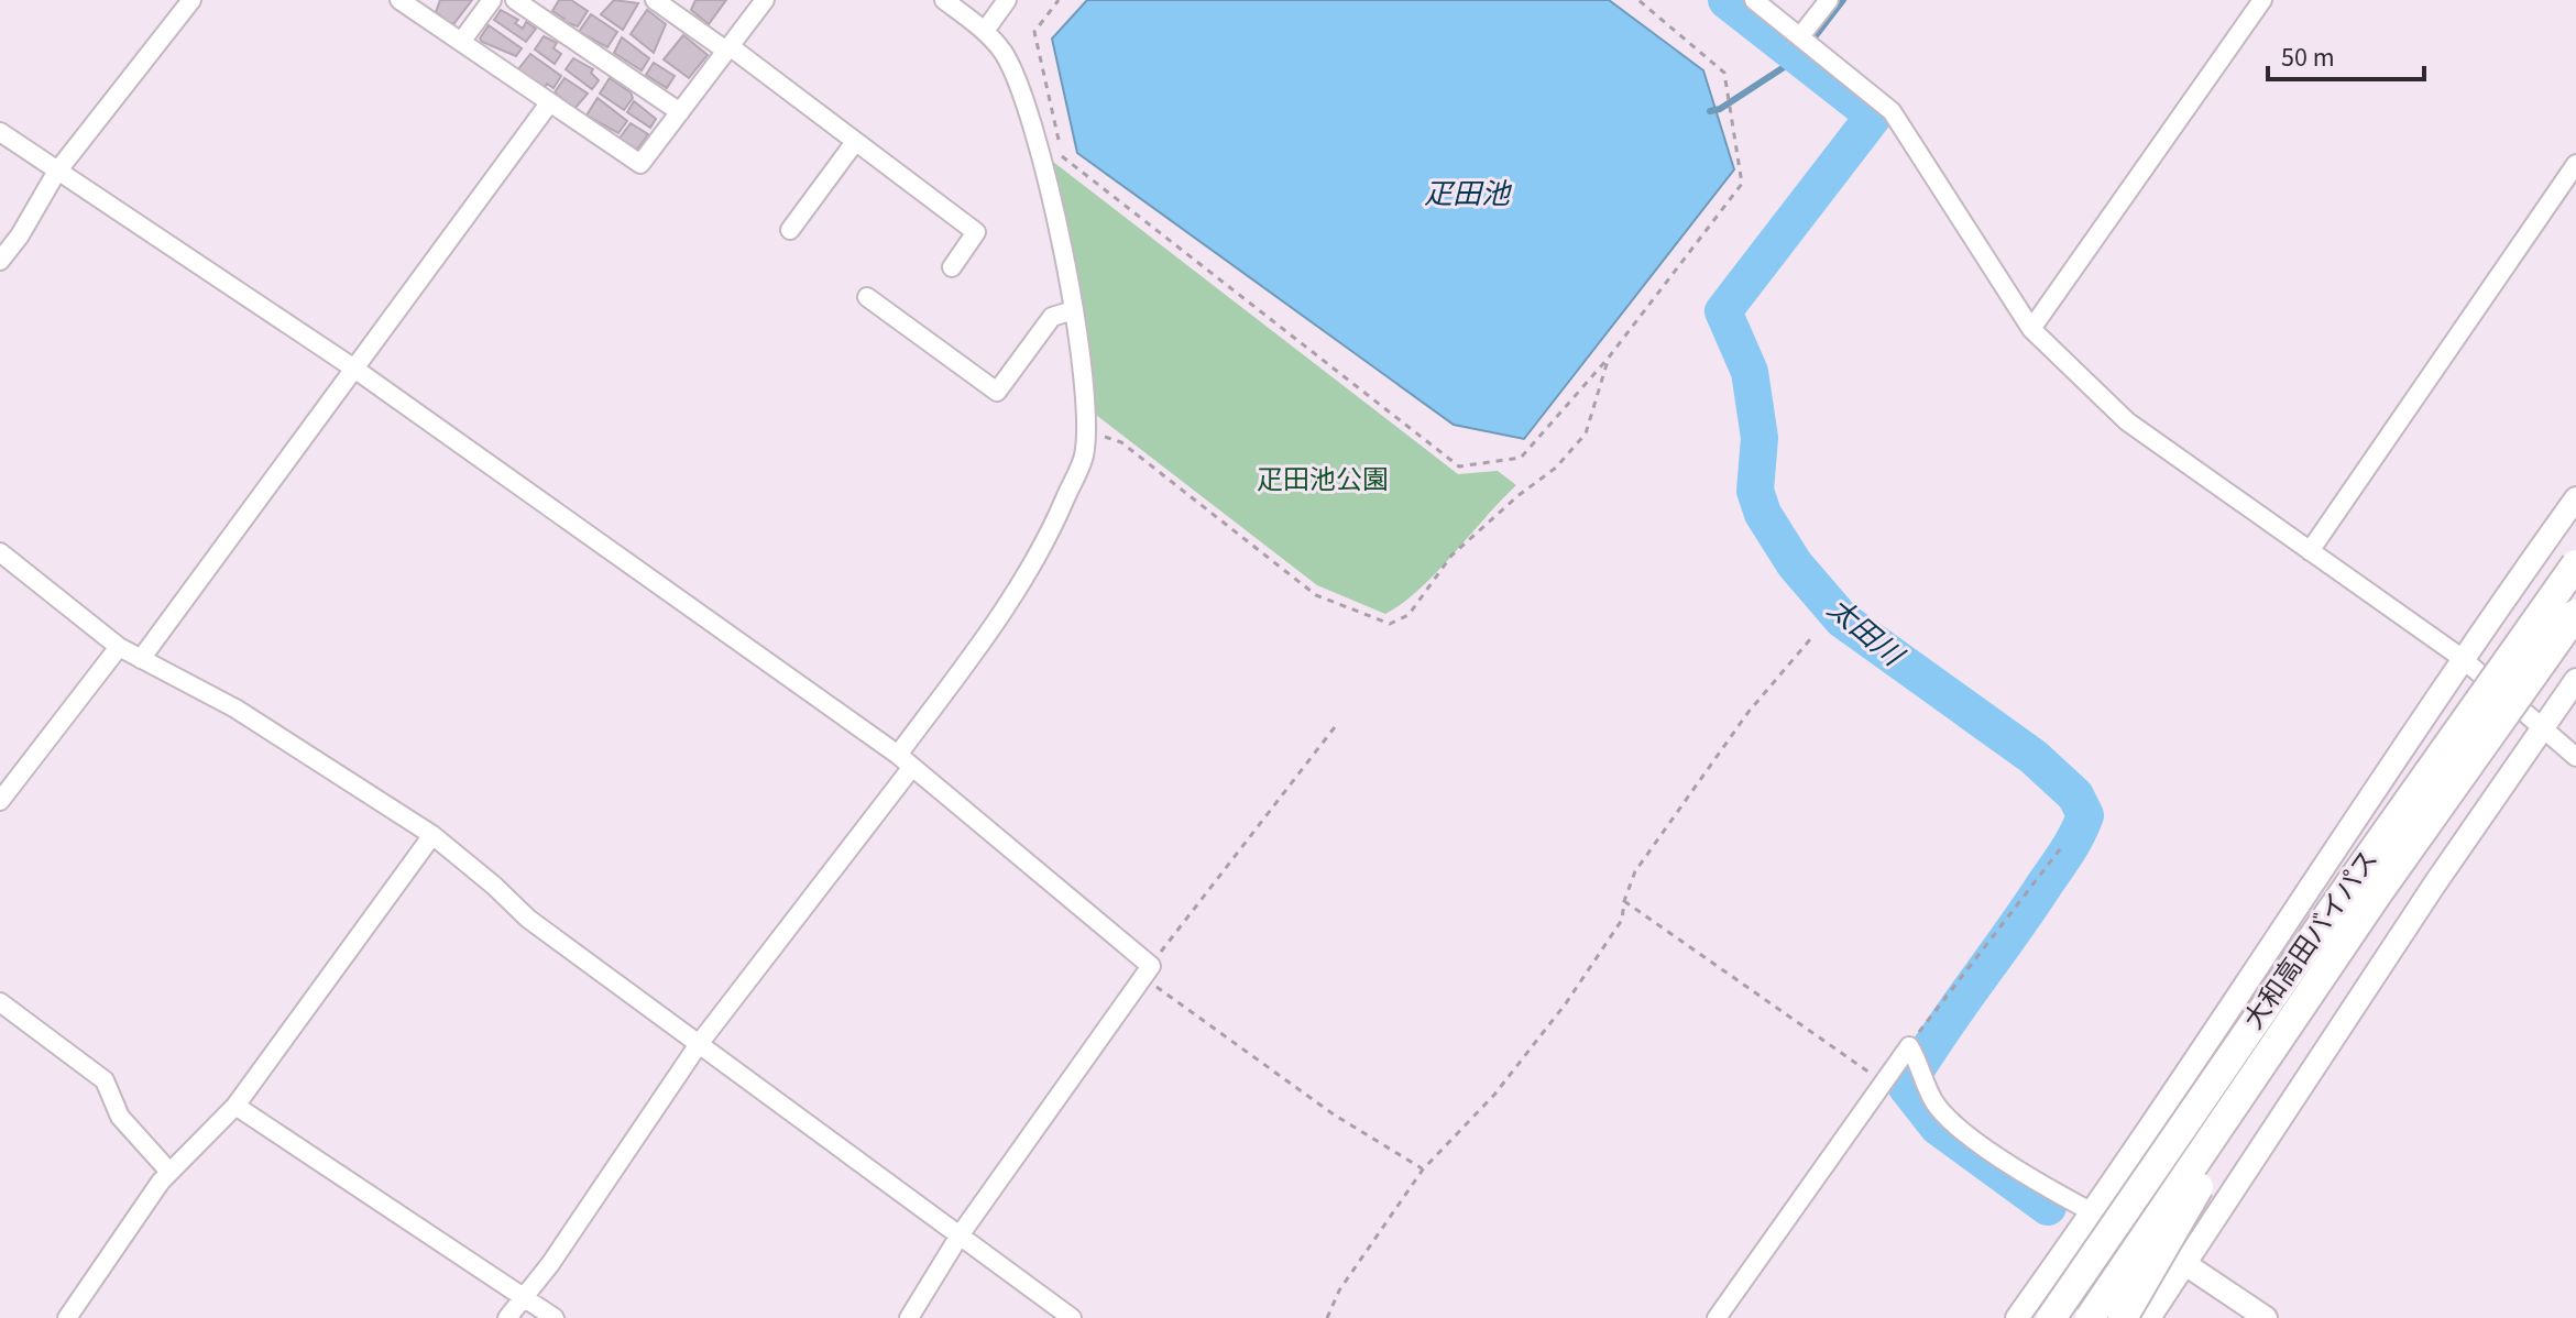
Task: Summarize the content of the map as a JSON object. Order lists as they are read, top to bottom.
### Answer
{
  "streets": {
    "highway": ["大和高田バイパス"]
  },
  "water": ["疋田池", "太田川"],
  "parks": ["疋田池公園"],
  "scale_bar": "50 m"
}
